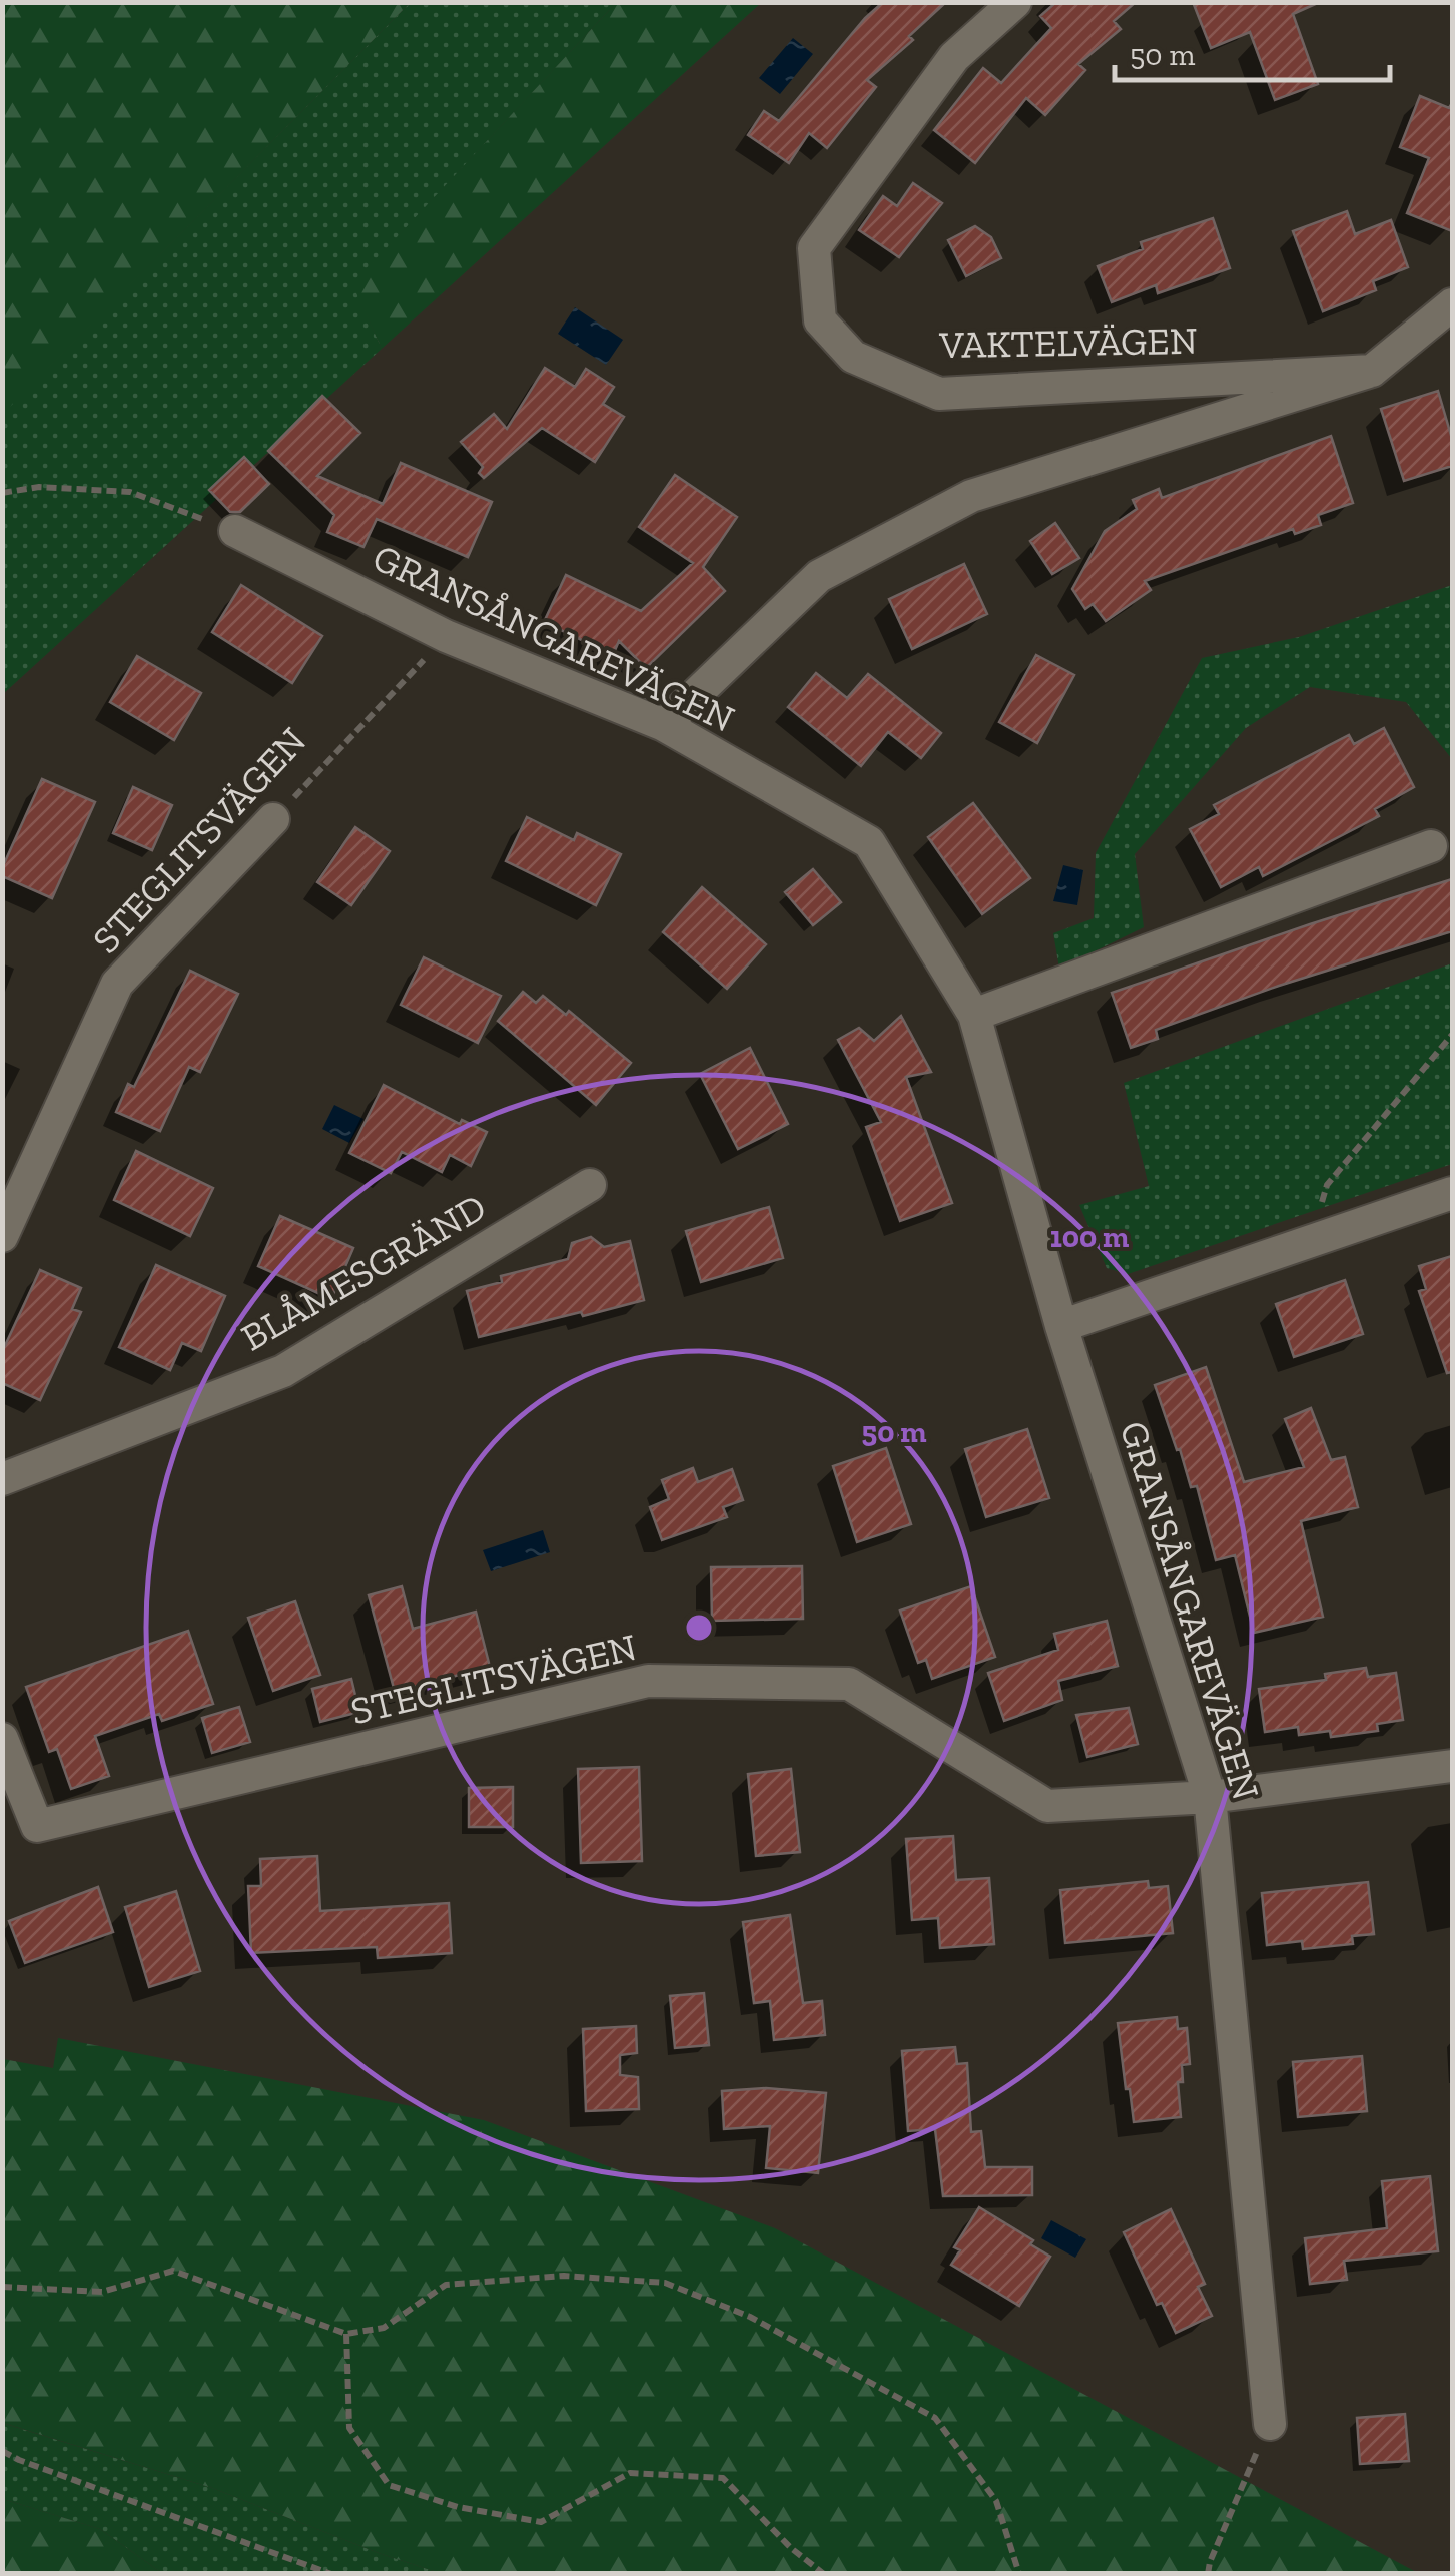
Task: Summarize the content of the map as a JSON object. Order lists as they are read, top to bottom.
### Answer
{
  "streets": {
    "street": [
      "VAKTELVÄGEN",
      "GRANSÅNGAREVÄGEN",
      "STEGLITSVÄGEN",
      "BLÅMESGRÄND"
    ]
  },
  "crossings": [
    ["GRANSÅNGAREVÄGEN", "STEGLITSVÄGEN"]
  ],
  "scale_bar": "50 m",
  "rings": ["100 m", "50 m"]
}
